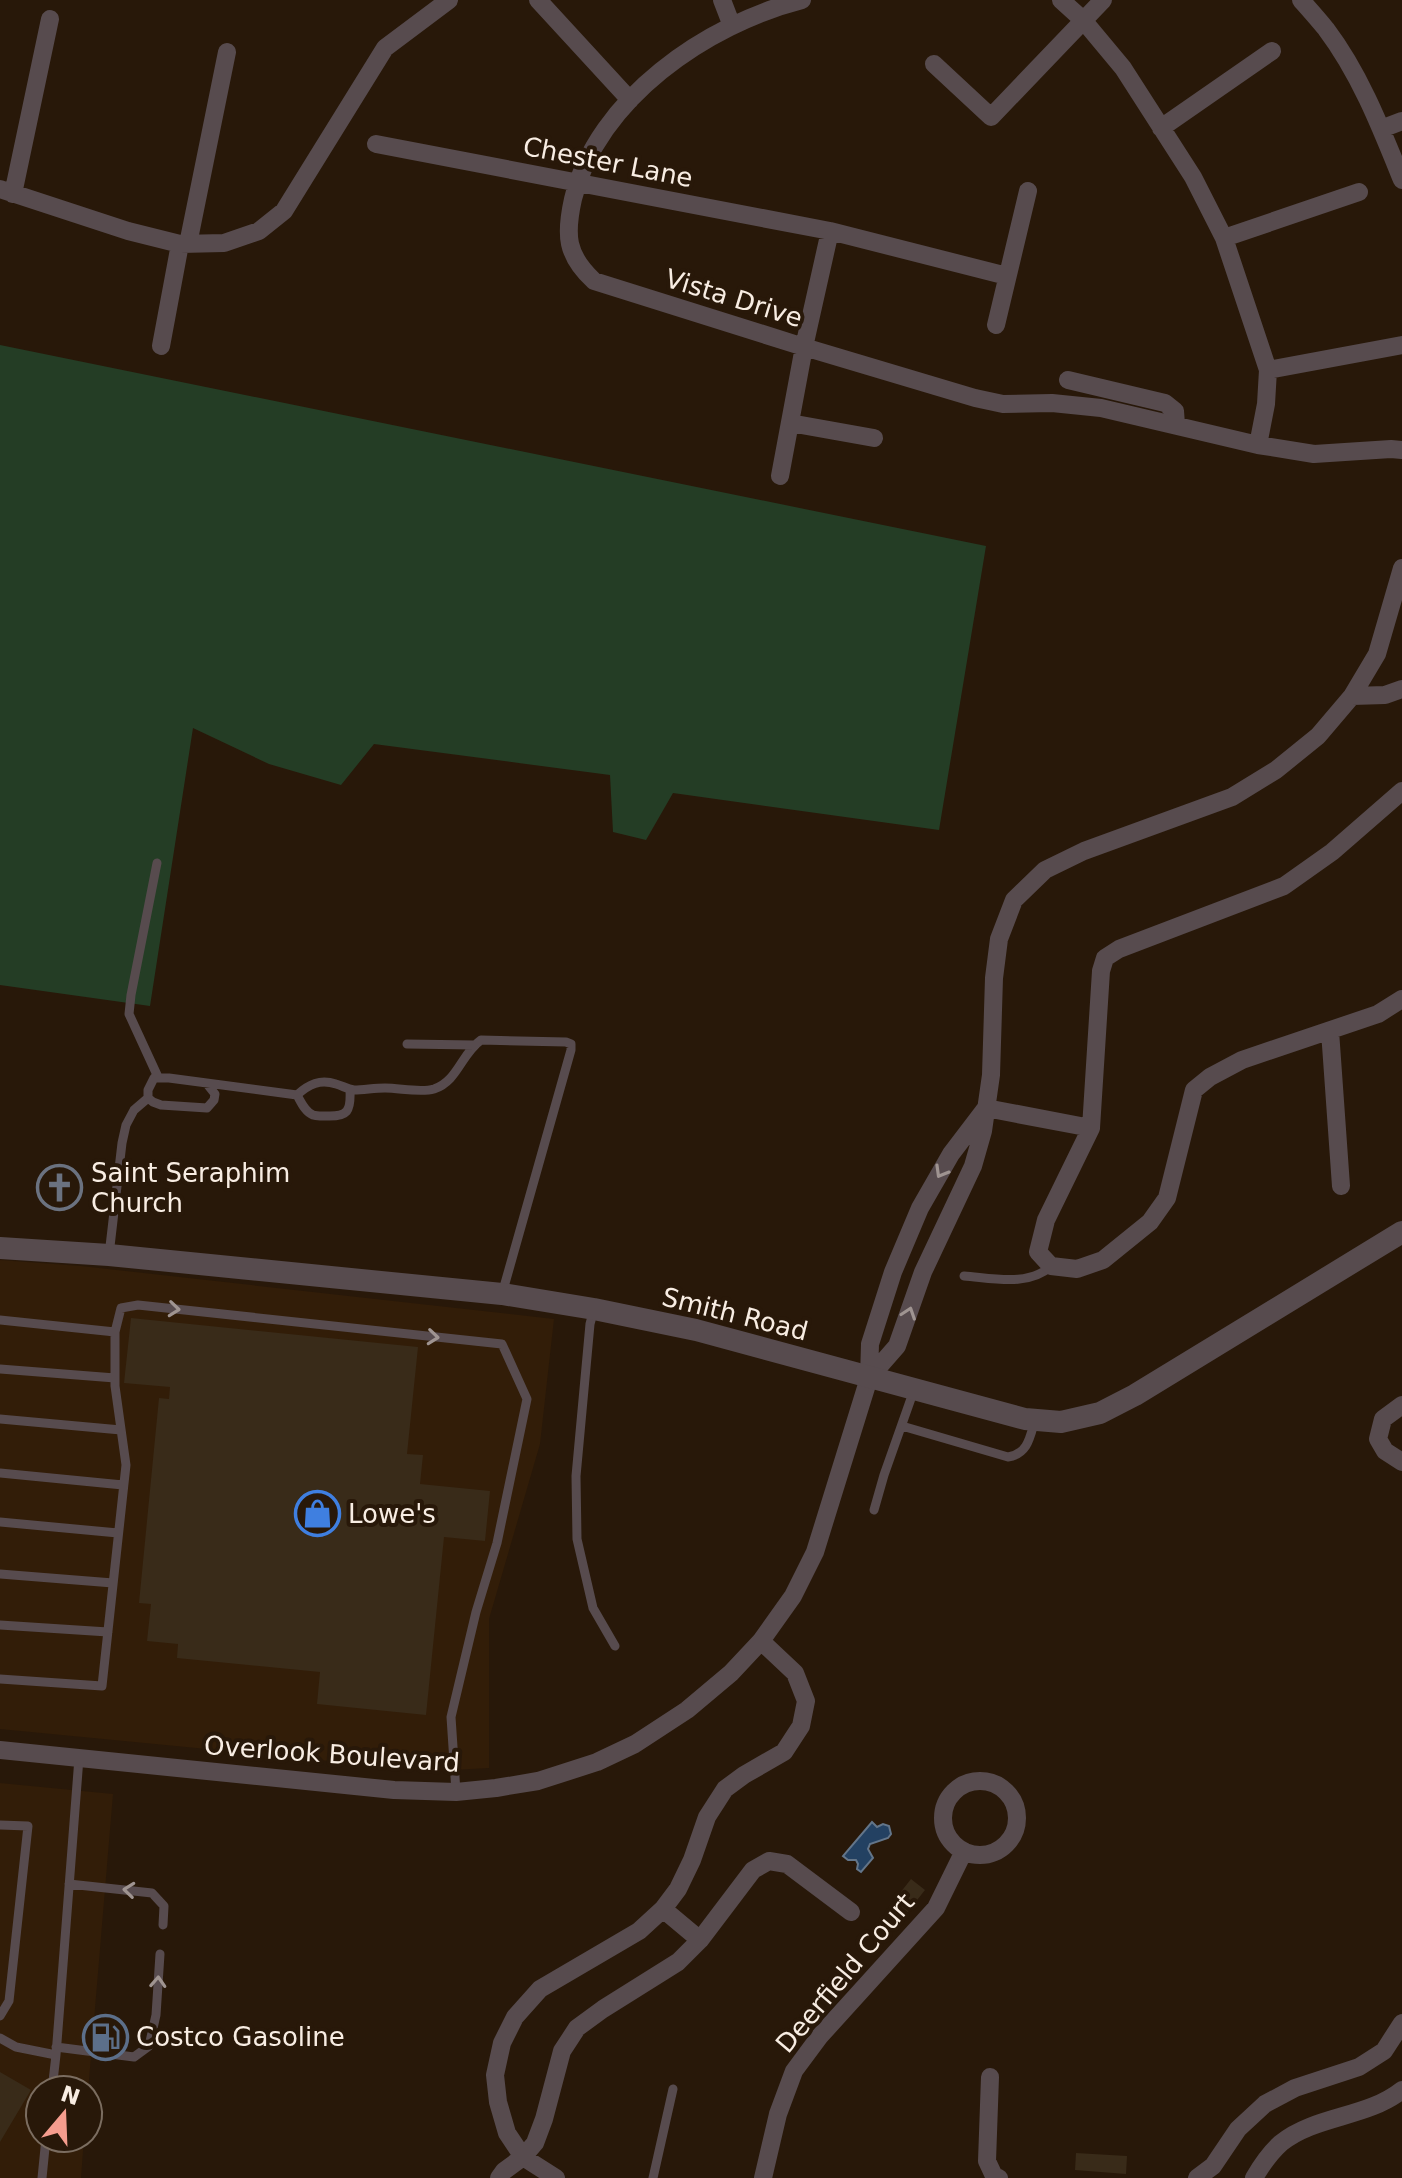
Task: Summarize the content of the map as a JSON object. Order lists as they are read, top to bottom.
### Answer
{
  "streets": {
    "street": [
      "Chester Lane",
      "Vista Drive",
      "Smith Road",
      "Overlook Boulevard",
      "Deerfield Court"
    ]
  },
  "crossings": [
    ["Chester Lane", "Vista Drive"],
    ["Smith Road", "Overlook Boulevard"]
  ],
  "places": {
    "church": ["Saint Seraphim Church"],
    "shop": ["Lowe's"],
    "fuel station": ["Costco Gasoline"]
  },
  "north": "top"
}
